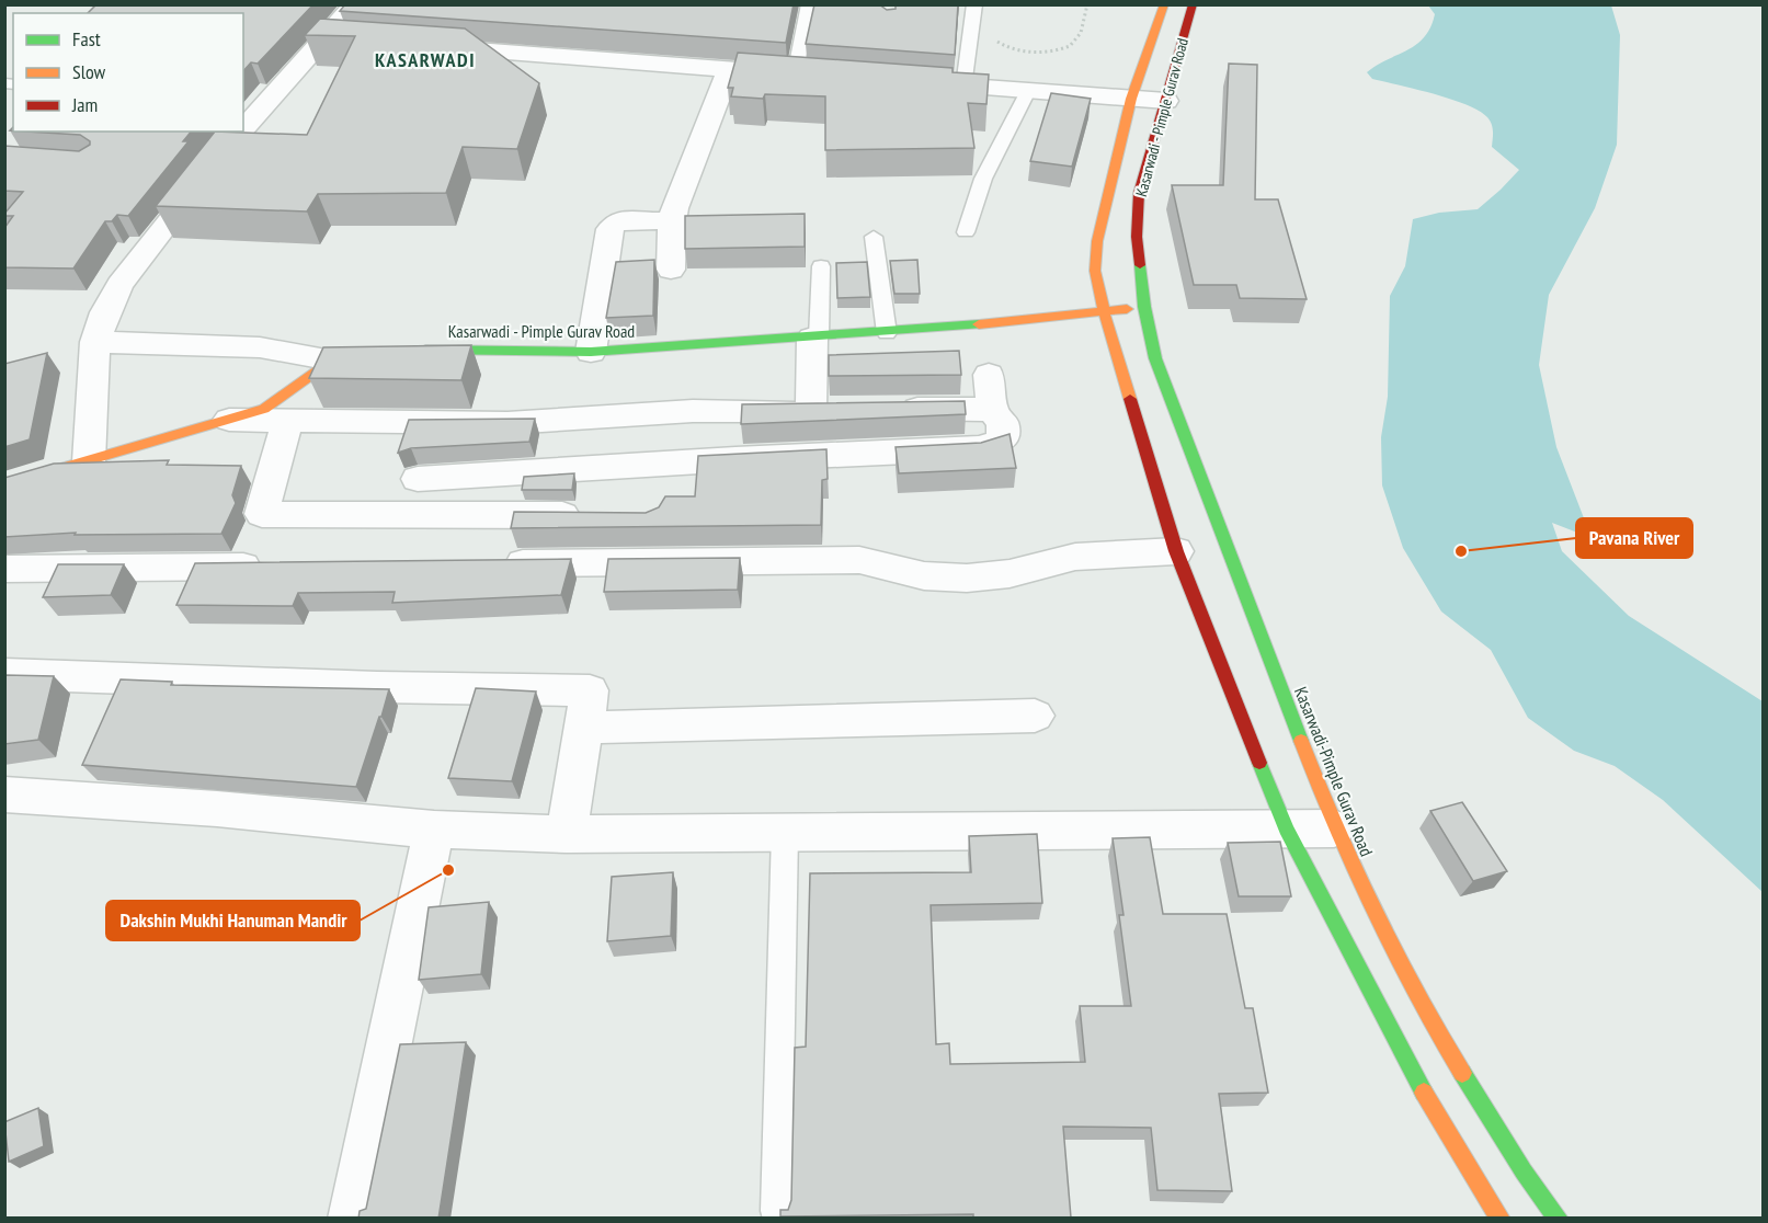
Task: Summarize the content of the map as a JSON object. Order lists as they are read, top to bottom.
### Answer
{
  "streets": {
    "street": ["Kasarwadi - Pimple Gurav Road", "Kasarwadi-Pimple Gurav Road"]
  },
  "crossings": [
    ["Kasarwadi - Pimple Gurav Road", "Kasarwadi-Pimple Gurav Road"]
  ],
  "districts": ["KASARWADI"],
  "places": ["Pavana River", "Dakshin Mukhi Hanuman Mandir"],
  "legend": ["Fast", "Slow", "Jam"]
}
